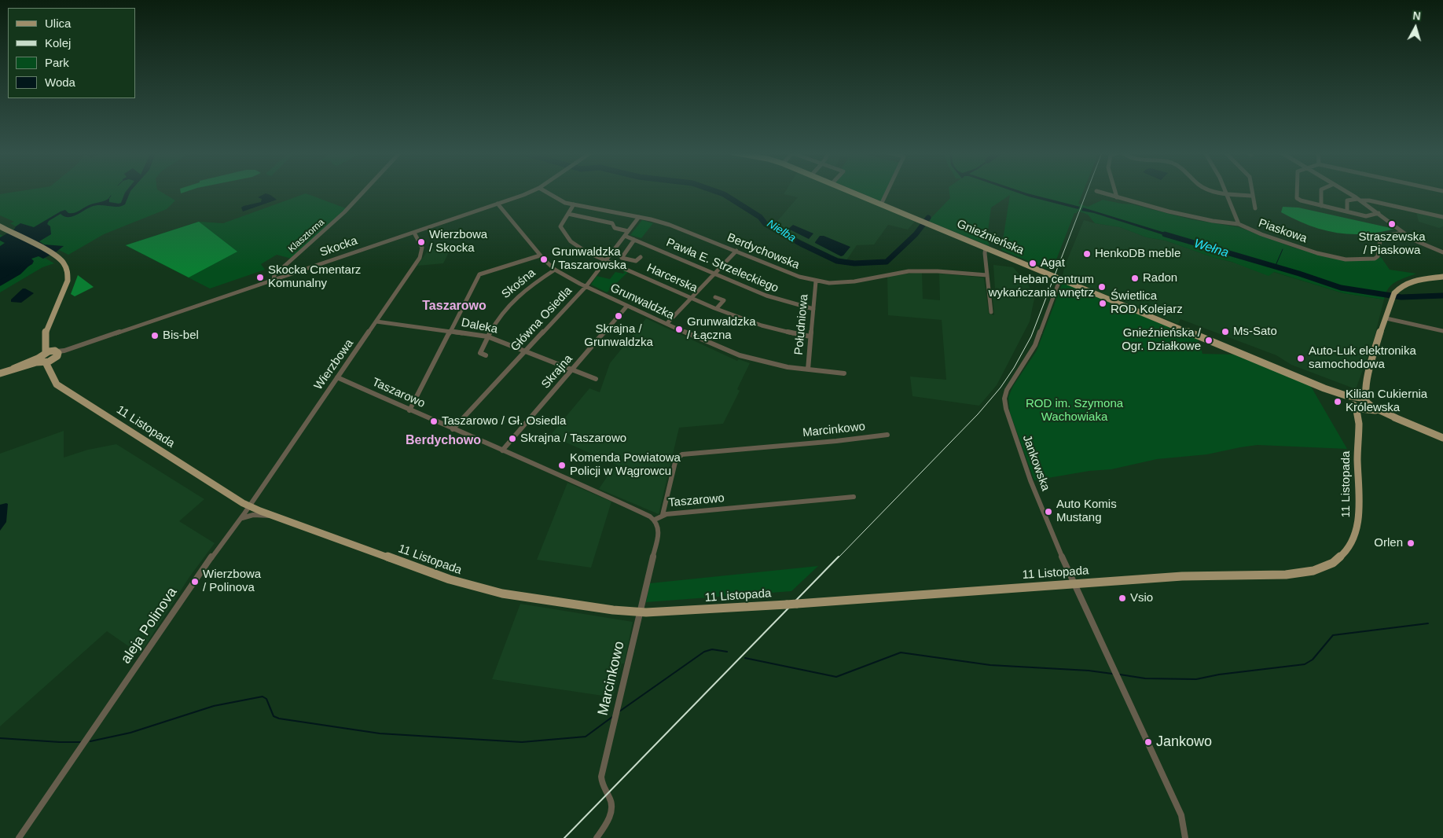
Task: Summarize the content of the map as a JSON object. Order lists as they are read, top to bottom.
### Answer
{
  "streets": {
    "main road": ["Gnieźnieńska", "Skocka", "11 Listopada"],
    "street": [
      "Piaskowa",
      "Klasztorna",
      "Berdychowska",
      "Pawła E. Strzeleckiego",
      "Harcerska",
      "Skośna",
      "Grunwaldzka",
      "Główna Osiedla",
      "Południowa",
      "Daleka",
      "Wierzbowa",
      "Skrajna",
      "Taszarowo",
      "Marcinkowo",
      "Jankowska",
      "aleja Polinova"
    ]
  },
  "crossings": [
    ["Klasztorna", "Skocka"],
    ["Gnieźnieńska", "11 Listopada"],
    ["Gnieźnieńska", "Jankowska"],
    ["Skocka", "Grunwaldzka"],
    ["Skocka", "Wierzbowa"],
    ["Skocka", "11 Listopada"],
    ["Berdychowska", "Harcerska"],
    ["Berdychowska", "Główna Osiedla"],
    ["Berdychowska", "Południowa"],
    ["Pawła E. Strzeleckiego", "Główna Osiedla"],
    ["Pawła E. Strzeleckiego", "Południowa"],
    ["Harcerska", "Główna Osiedla"],
    ["Harcerska", "Południowa"],
    ["Skośna", "Grunwaldzka"],
    ["Skośna", "Daleka"],
    ["Grunwaldzka", "Główna Osiedla"],
    ["Grunwaldzka", "Południowa"],
    ["Grunwaldzka", "Skrajna"],
    ["Główna Osiedla", "Daleka"],
    ["Główna Osiedla", "Taszarowo"],
    ["Daleka", "Wierzbowa"],
    ["Daleka", "Skrajna"],
    ["Wierzbowa", "Taszarowo"],
    ["Wierzbowa", "11 Listopada"],
    ["Wierzbowa", "aleja Polinova"],
    ["Skrajna", "Taszarowo"],
    ["Taszarowo", "Marcinkowo"],
    ["11 Listopada", "Marcinkowo"],
    ["11 Listopada", "Jankowska"],
    ["11 Listopada", "aleja Polinova"]
  ],
  "districts": ["Taszarowo", "Berdychowo"],
  "water": ["Nielba", "Wełna"],
  "parks": ["ROD im. Szymona Wachowiaka"],
  "places": [
    "Straszewska / Piaskowa",
    "Wierzbowa / Skocka",
    "HenkoDB meble",
    "Grunwaldzka / Taszarowska",
    "Agat",
    "Skocka Cmentarz Komunalny",
    "Radon",
    "Heban centrum wykańczania wnętrz",
    "Świetlica ROD Kolejarz",
    "Skrajna / Grunwaldzka",
    "Grunwaldzka / Łączna",
    "Ms-Sato",
    "Bis-bel",
    "Gnieźnieńska / Ogr. Działkowe",
    "Auto-Luk elektronika samochodowa",
    "Kilian Cukiernia Królewska",
    "Taszarowo / Gł. Osiedla",
    "Skrajna / Taszarowo",
    "Komenda Powiatowa Policji w Wągrowcu",
    "Auto Komis Mustang",
    "Orlen",
    "Wierzbowa / Polinova",
    "Vsio",
    "Jankowo"
  ],
  "legend": [
    "Ulica",
    "Kolej",
    "Park",
    "Woda"
  ],
  "north": "top"
}
